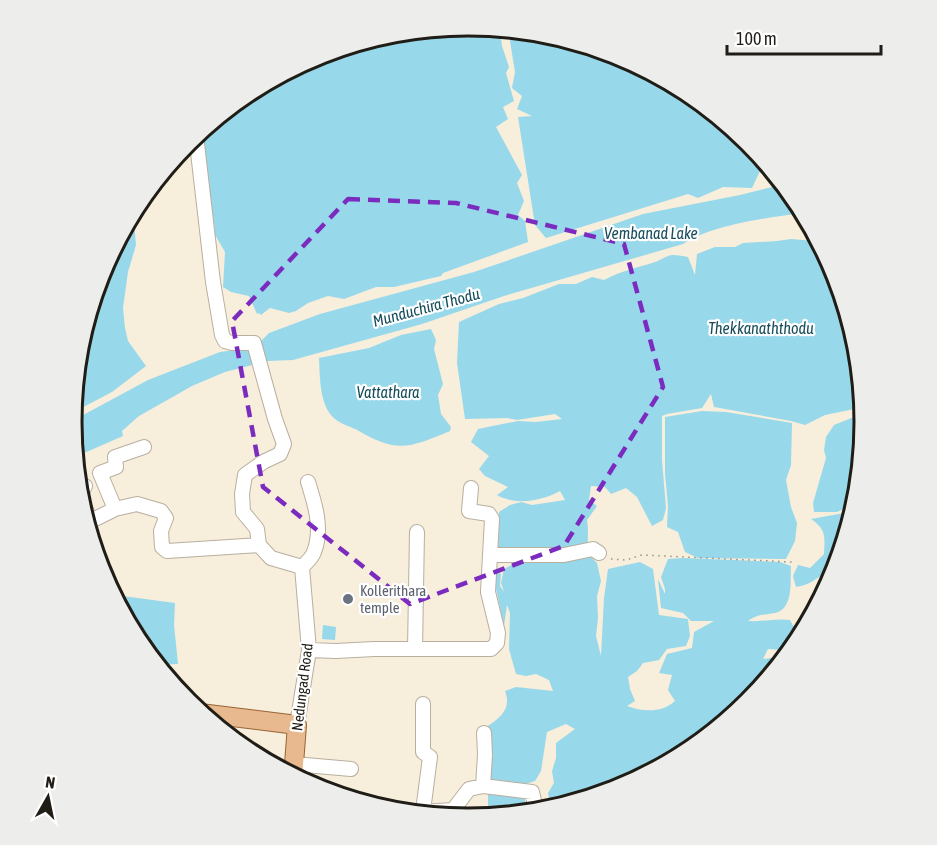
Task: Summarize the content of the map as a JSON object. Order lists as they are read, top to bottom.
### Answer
{
  "streets": {
    "main road": ["Nedungad Road"]
  },
  "water": [
    "Vembanad Lake",
    "Munduchira Thodu",
    "Thekkanaththodu",
    "Vattathara"
  ],
  "places": ["Kollerithara temple"],
  "scale_bar": "100 m",
  "north": "top"
}
